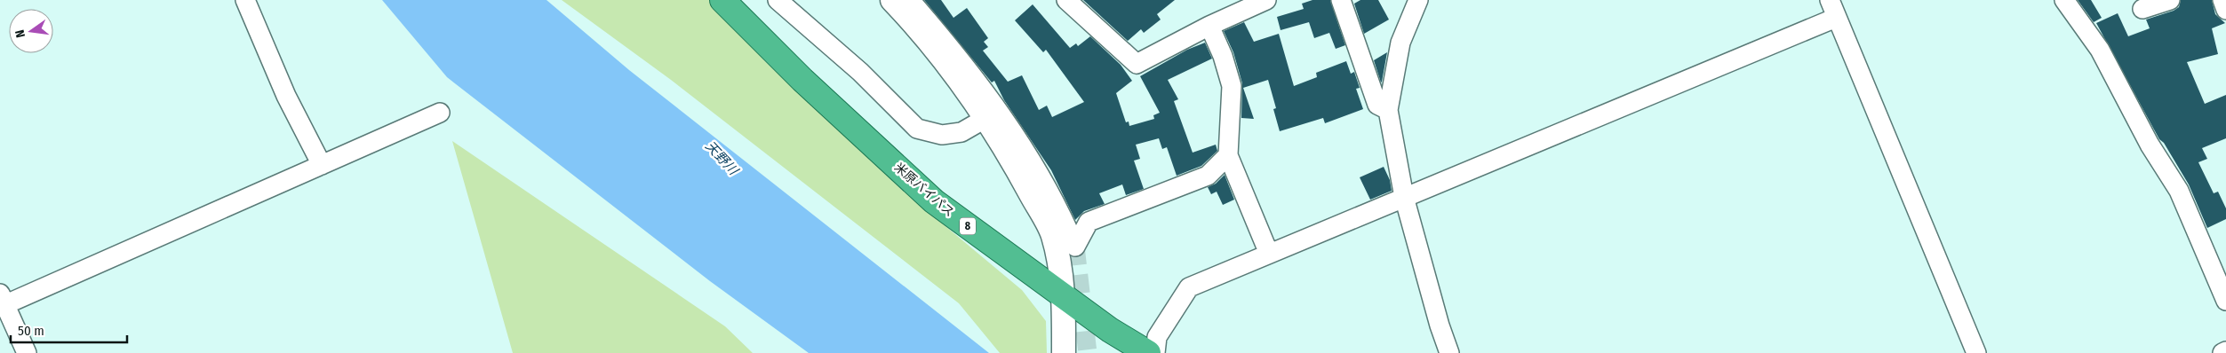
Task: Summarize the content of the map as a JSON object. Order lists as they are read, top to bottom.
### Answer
{
  "streets": {
    "highway": ["米原バイパス", "8"]
  },
  "water": ["天野川"],
  "scale_bar": "50 m",
  "north": "left"
}
